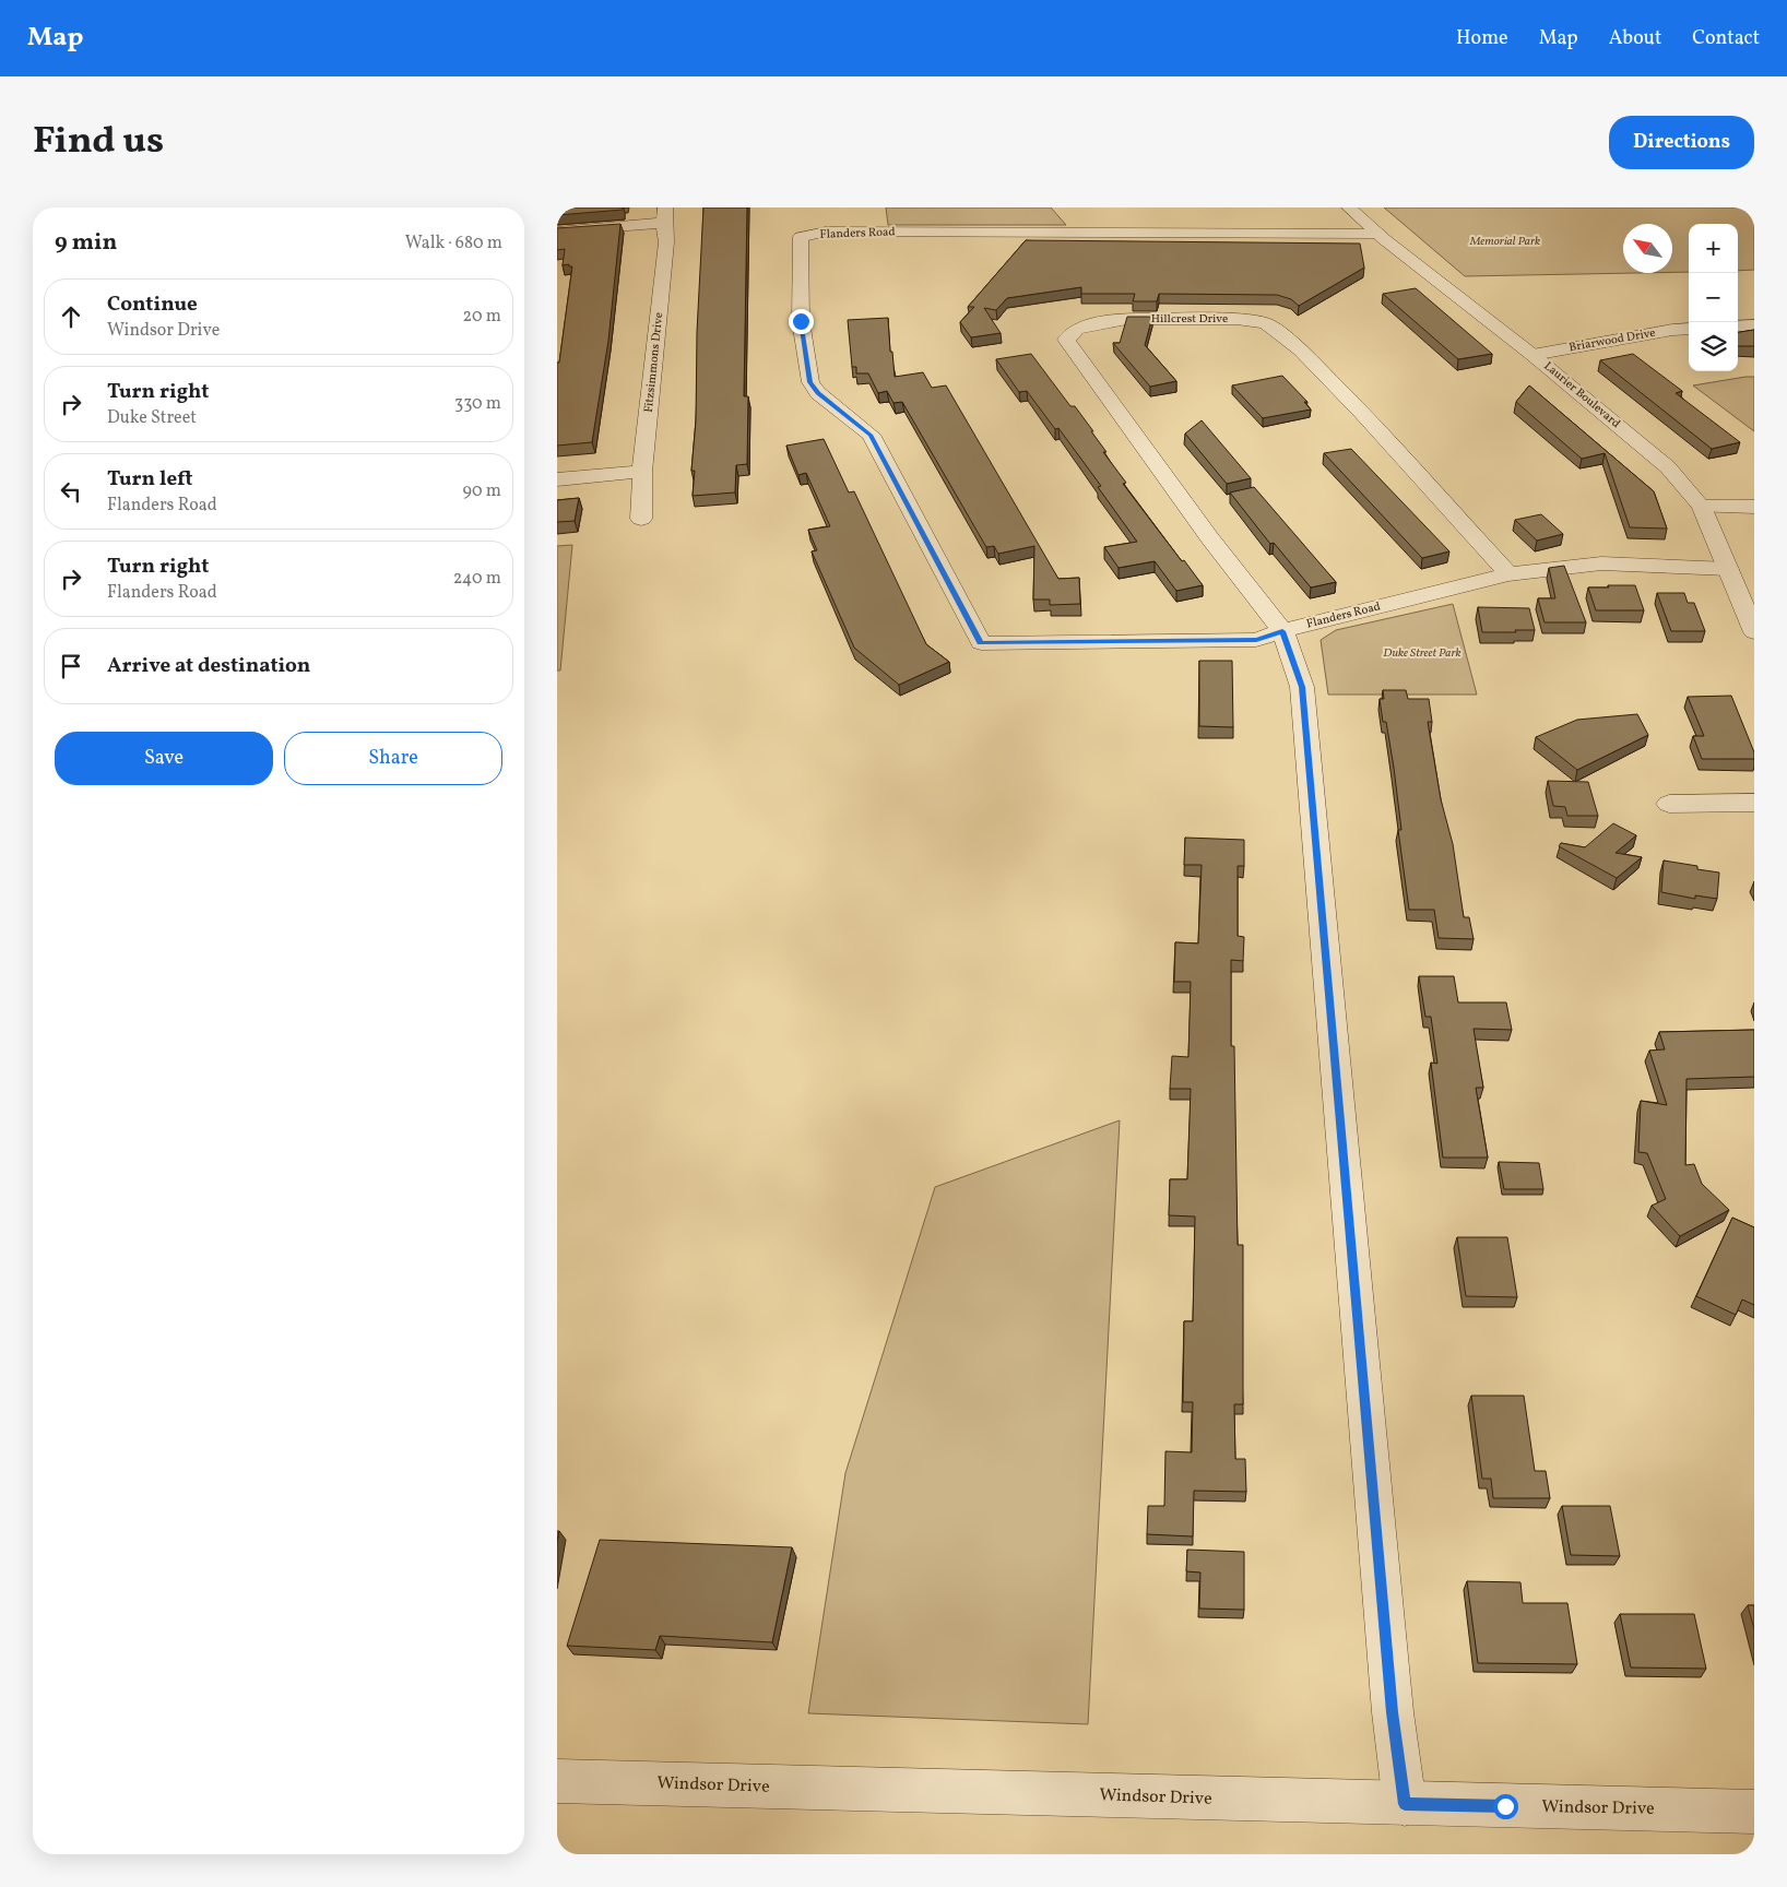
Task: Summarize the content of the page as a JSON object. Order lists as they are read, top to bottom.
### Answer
{
  "streets": {
    "street": [
      "Flanders Road",
      "Hillcrest Drive",
      "Briarwood Drive",
      "Fitzsimmons Drive",
      "Laurier Boulevard",
      "Windsor Drive"
    ]
  },
  "crossings": [
    ["Flanders Road", "Hillcrest Drive"],
    ["Flanders Road", "Laurier Boulevard"],
    ["Briarwood Drive", "Laurier Boulevard"]
  ],
  "parks": ["Memorial Park", "Duke Street Park"],
  "north": "top left",
  "page": {
    "header": "Map",
    "nav": [
      "Home",
      "Map",
      "About",
      "Contact"
    ],
    "title": "Find us",
    "buttons": [
      "Directions",
      ["Save", "Share"]
    ],
    "heading": ["9 min", "Walk · 680 m"],
    "map_buttons": ["+", "−"],
    "list": [
      ["Continue", "Windsor Drive", "20 m"],
      ["Turn right", "Duke Street", "330 m"],
      ["Turn left", "Flanders Road", "90 m"],
      ["Turn right", "Flanders Road", "240 m"],
      "Arrive at destination"
    ]
  }
}
